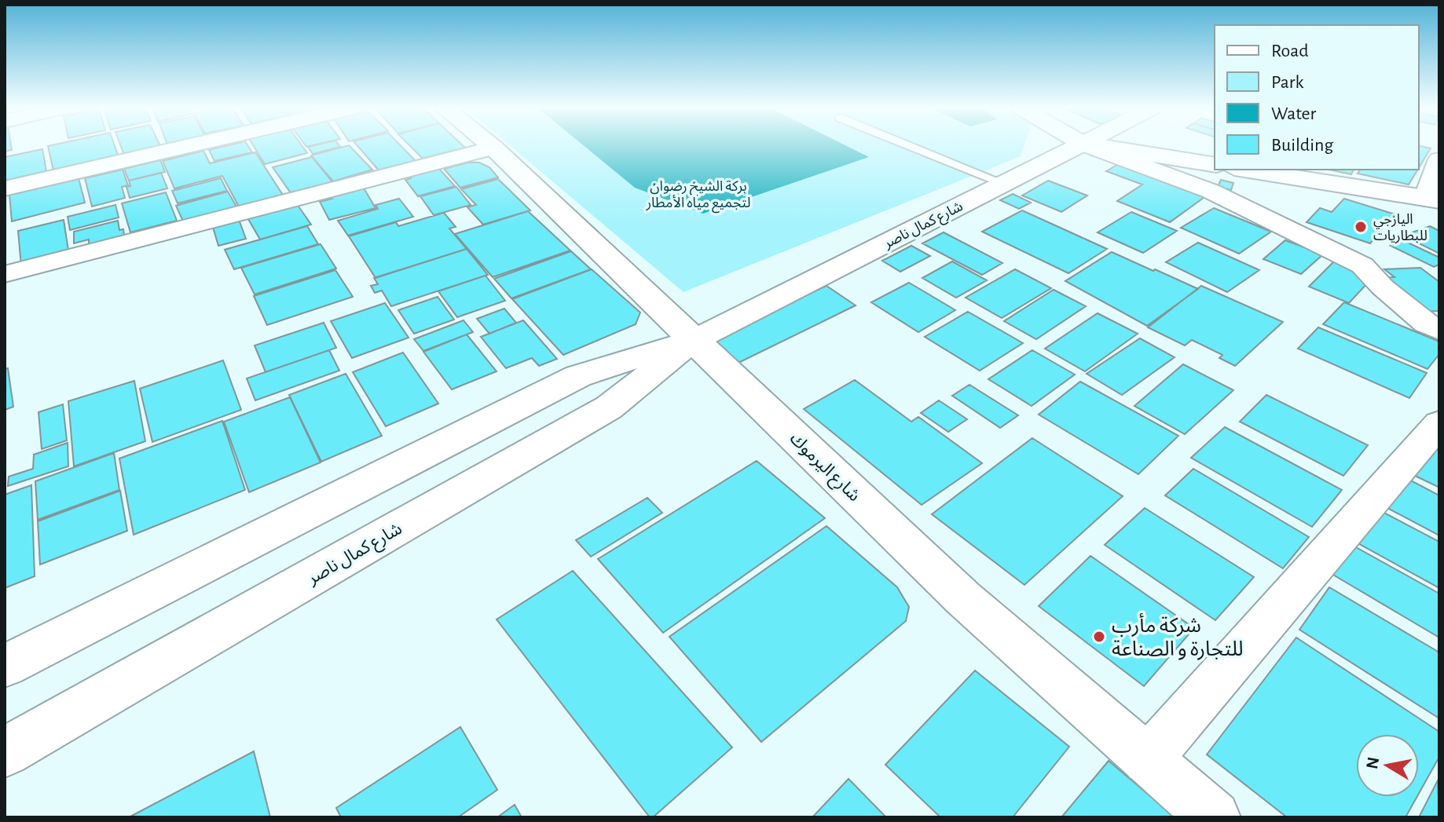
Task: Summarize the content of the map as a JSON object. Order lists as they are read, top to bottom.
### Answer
{
  "streets": {
    "street": ["شارع كمال ناصر", "شارع اليرموك"]
  },
  "crossings": [
    ["شارع كمال ناصر", "شارع اليرموك"]
  ],
  "parks": ["بركة الشيخ رضوان لتجميع مياه الأمطار"],
  "places": ["اليازجي للبطاريات", "شركة مأرب للتجارة و الصناعة"],
  "legend": [
    "Road",
    "Park",
    "Water",
    "Building"
  ],
  "north": "left"
}
